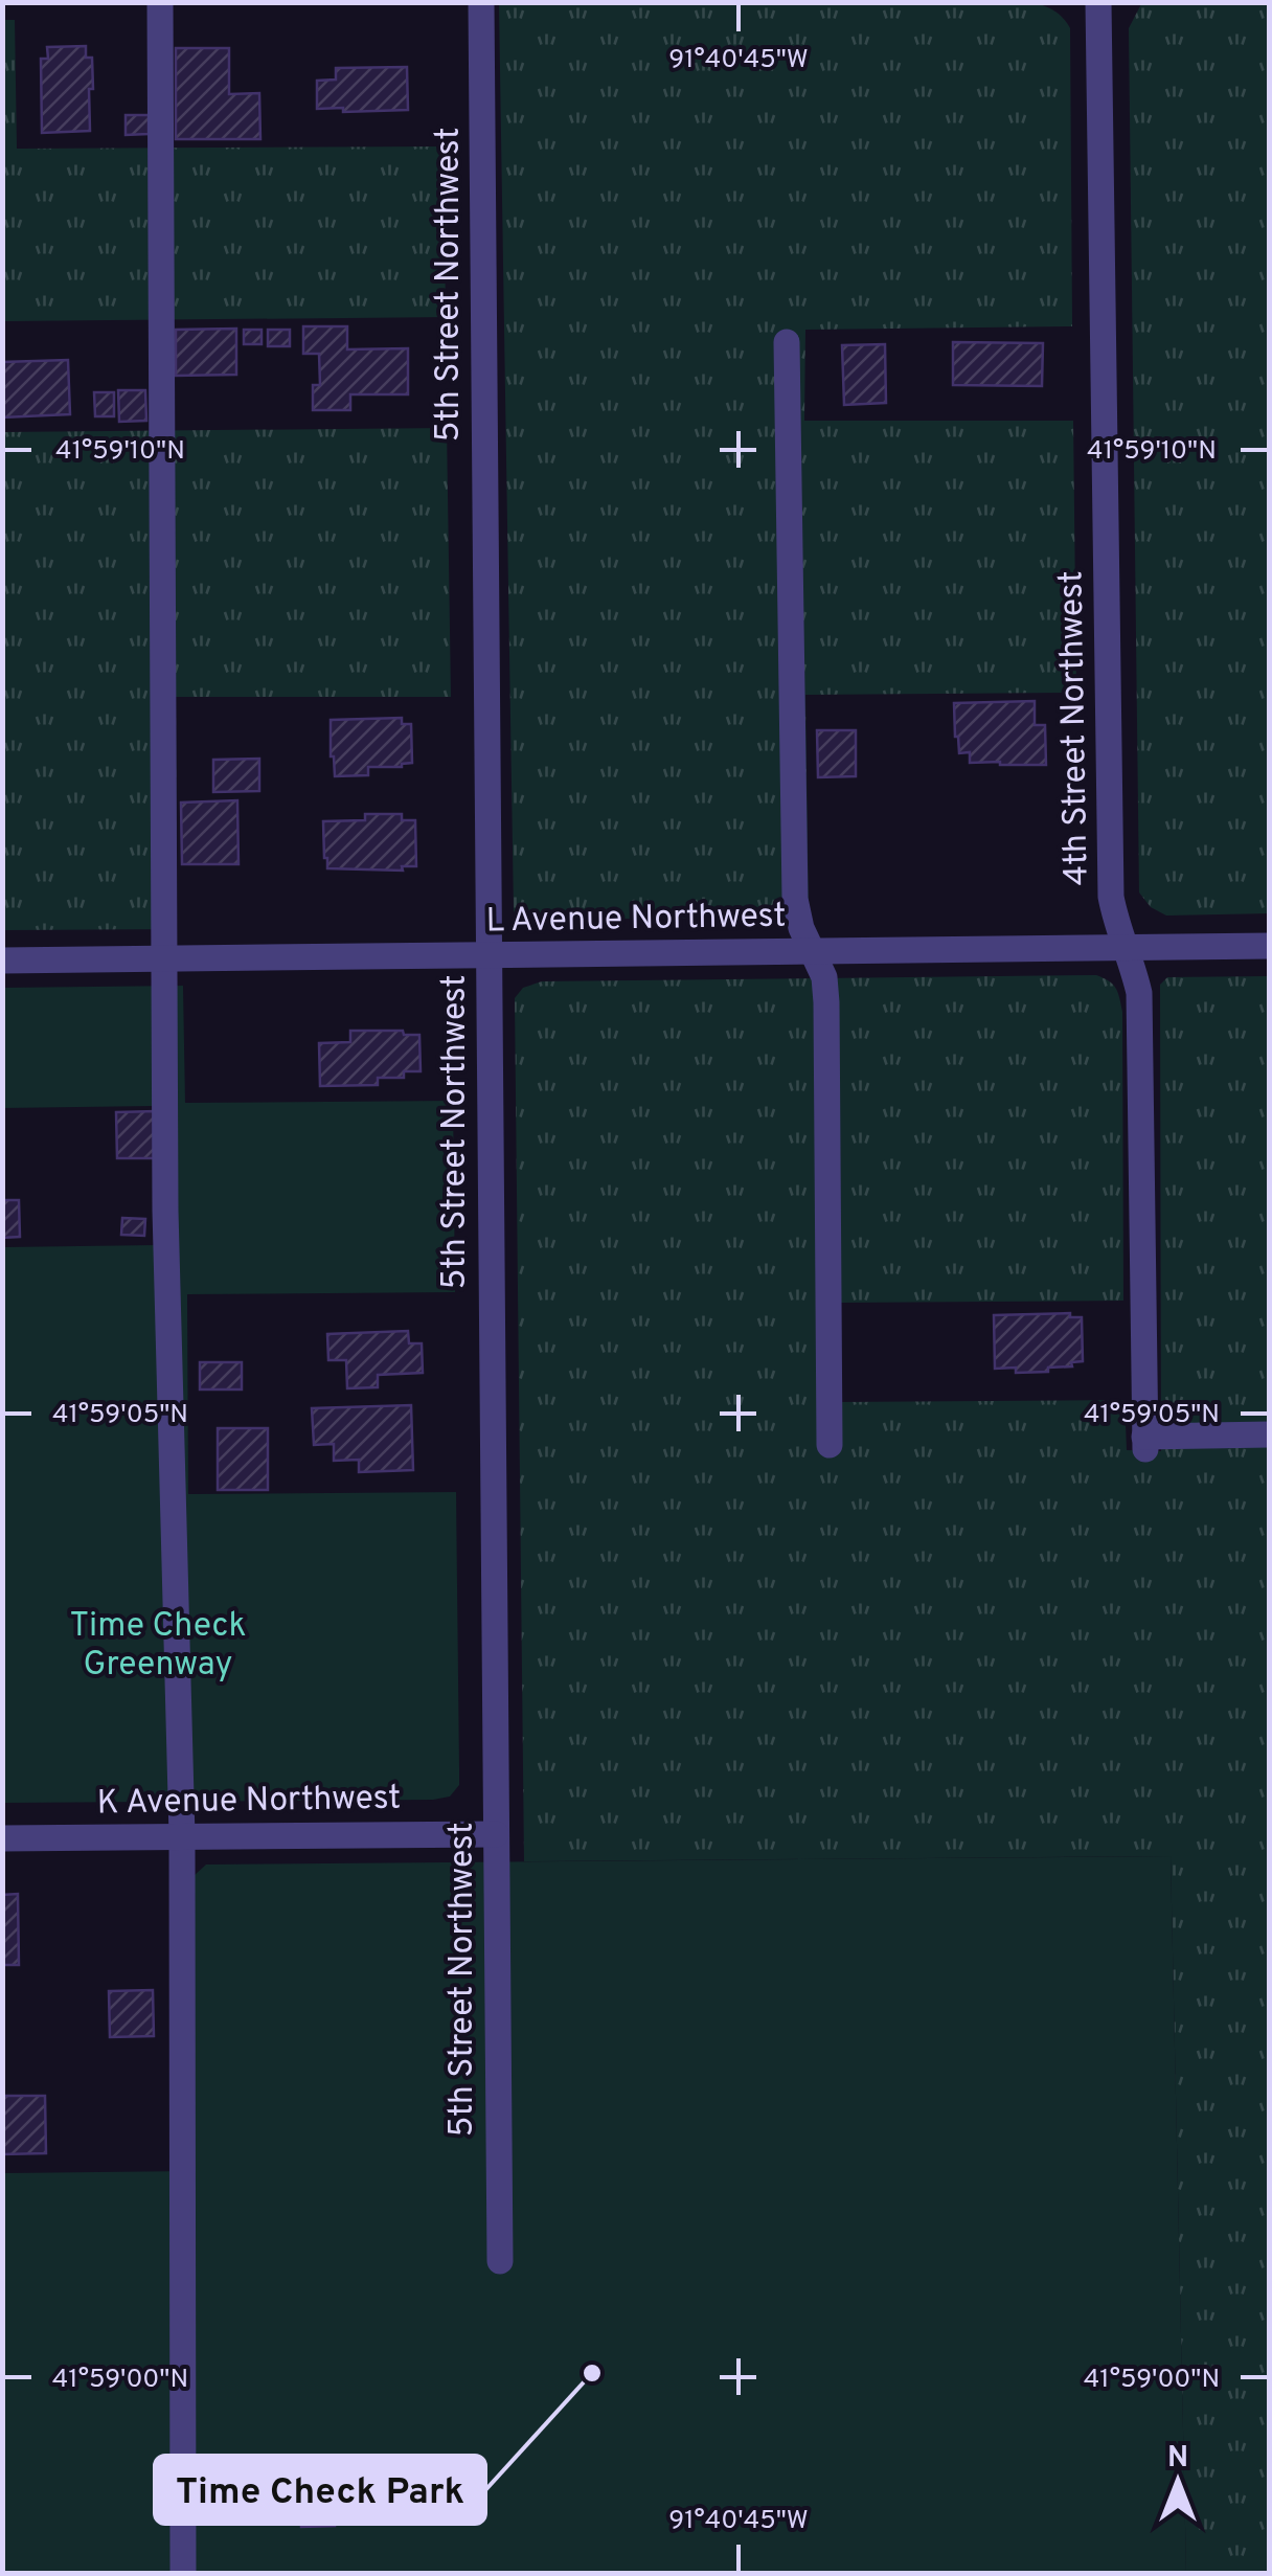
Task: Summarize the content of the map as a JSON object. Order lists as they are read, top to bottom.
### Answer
{
  "streets": {
    "street": [
      "5th Street Northwest",
      "4th Street Northwest",
      "L Avenue Northwest",
      "K Avenue Northwest"
    ]
  },
  "crossings": [
    ["5th Street Northwest", "L Avenue Northwest"],
    ["5th Street Northwest", "K Avenue Northwest"],
    ["4th Street Northwest", "L Avenue Northwest"]
  ],
  "parks": ["Time Check Greenway"],
  "places": ["Time Check Park"],
  "north": "top",
  "coordinates": [
    "91°40'45\"W",
    "41°59'10\"N",
    "41°59'05\"N",
    "41°59'00\"N"
  ]
}
